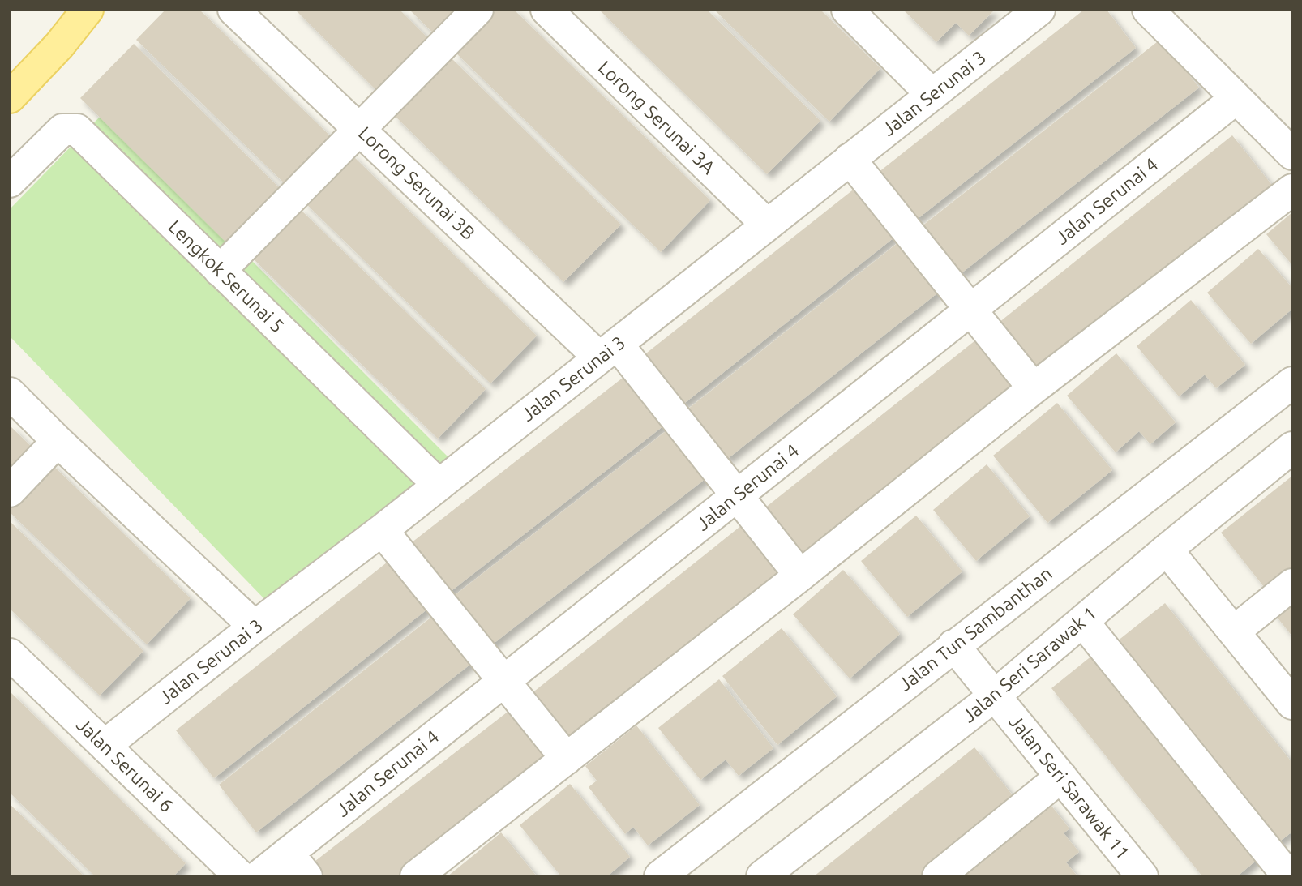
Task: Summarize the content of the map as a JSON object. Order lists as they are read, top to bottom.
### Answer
{
  "streets": {
    "street": [
      "Jalan Serunai 3",
      "Lorong Serunai 3A",
      "Lorong Serunai 3B",
      "Jalan Serunai 4",
      "Lengkok Serunai 5",
      "Jalan Tun Sambanthan",
      "Jalan Seri Sarawak 1",
      "Jalan Serunai 6",
      "Jalan Seri Sarawak 11"
    ]
  },
  "crossings": [
    ["Jalan Serunai 3", "Lorong Serunai 3A"],
    ["Jalan Serunai 3", "Lorong Serunai 3B"],
    ["Jalan Serunai 3", "Lengkok Serunai 5"],
    ["Jalan Serunai 3", "Jalan Serunai 6"],
    ["Lorong Serunai 3B", "Jalan Serunai 4"],
    ["Jalan Tun Sambanthan", "Jalan Seri Sarawak 11"],
    ["Jalan Seri Sarawak 1", "Jalan Seri Sarawak 11"]
  ]
}
